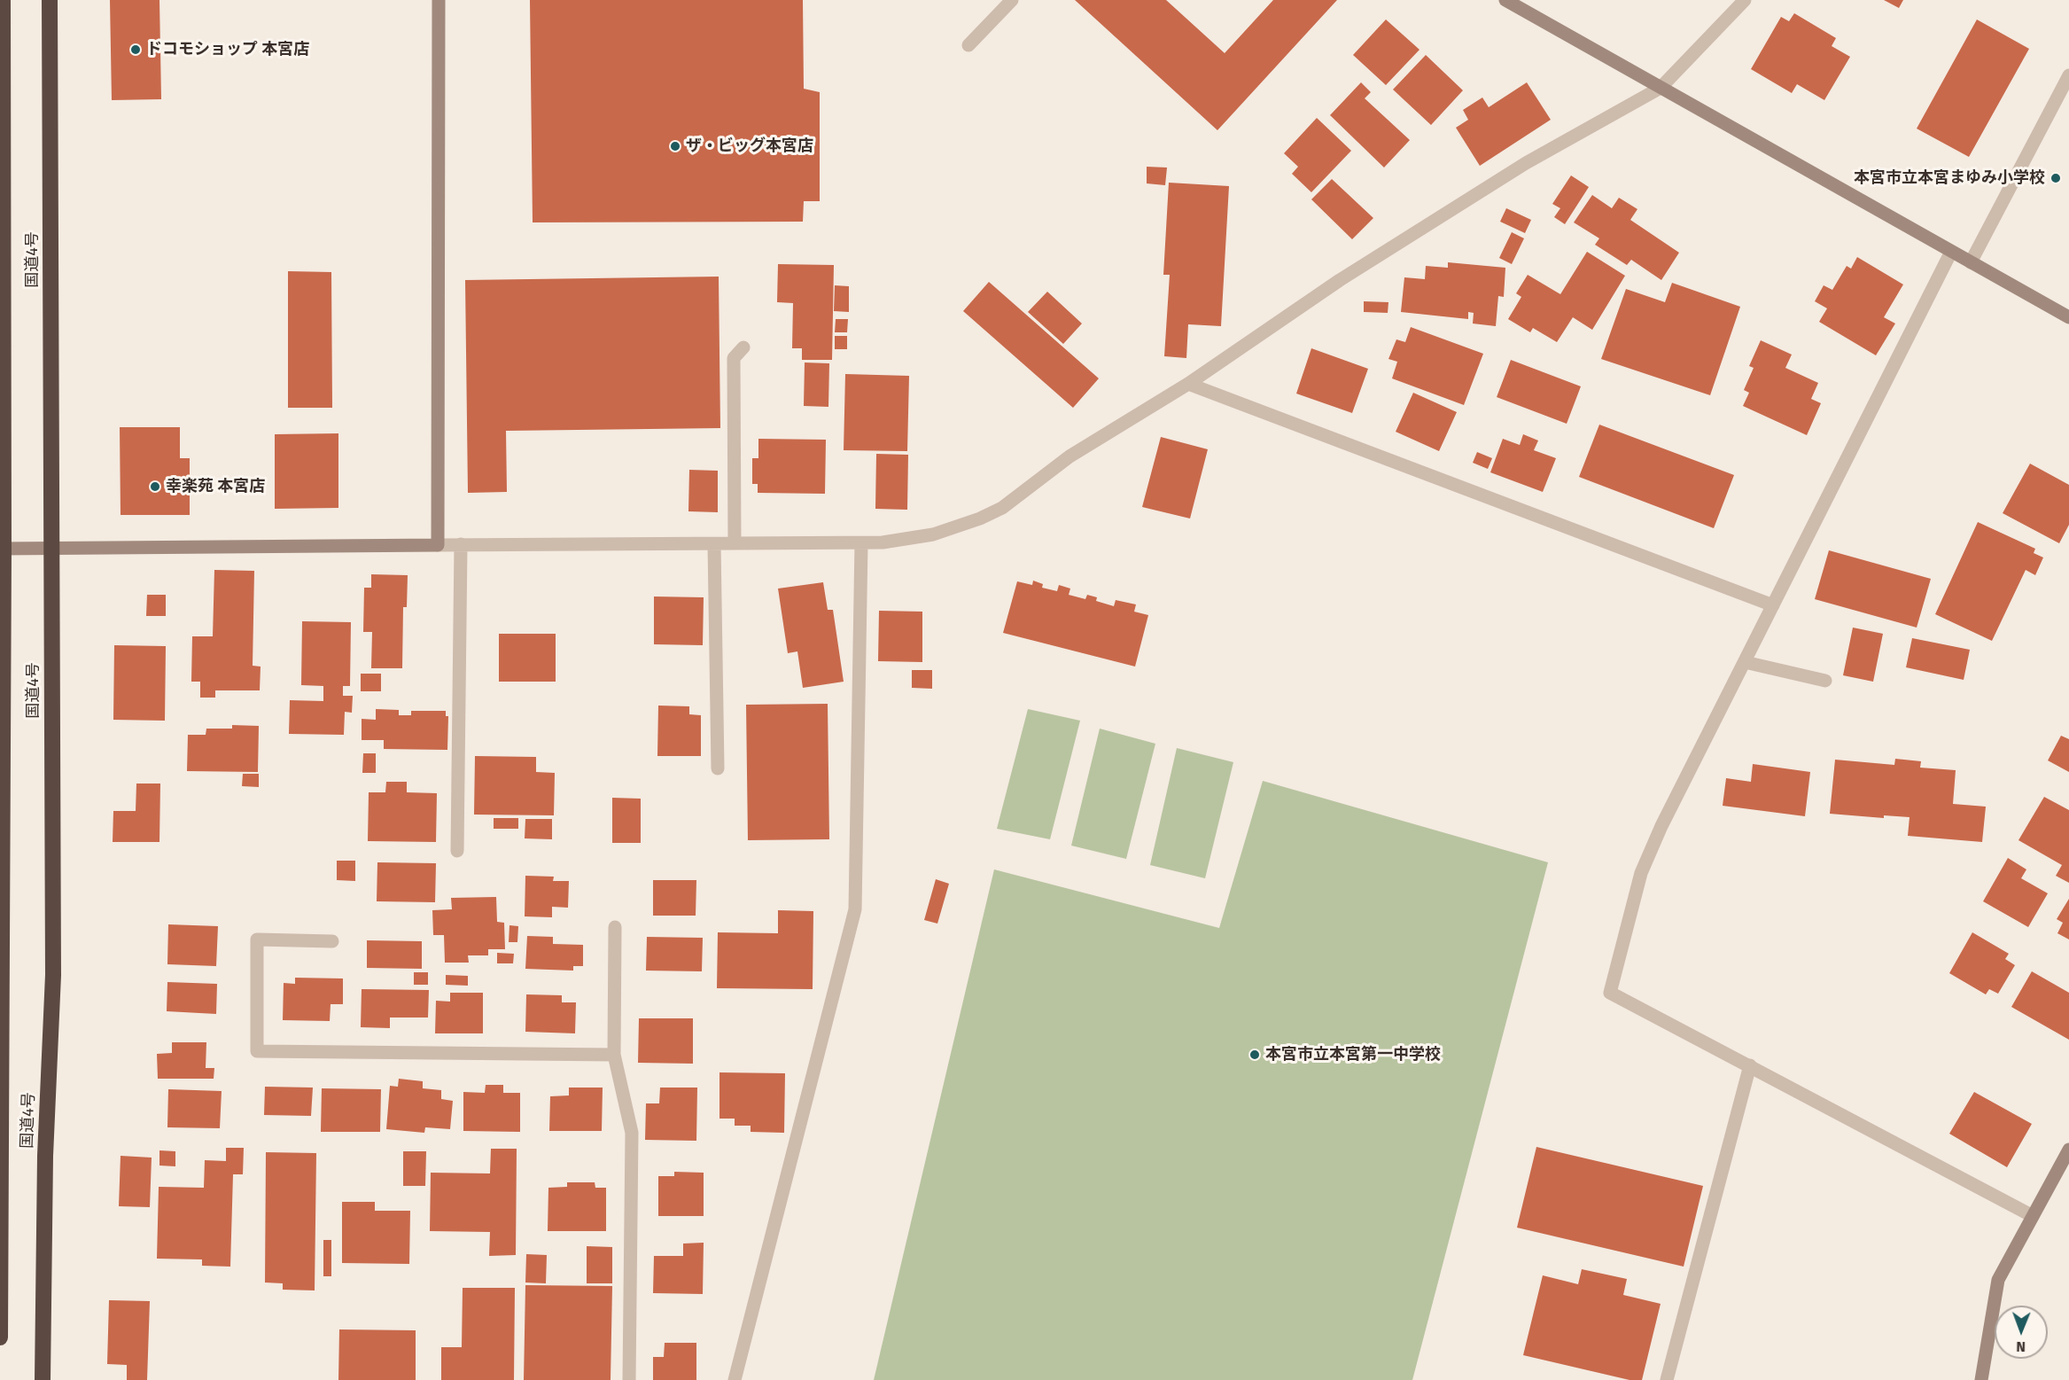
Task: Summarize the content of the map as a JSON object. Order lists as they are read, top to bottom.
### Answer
{
  "streets": {
    "highway": ["国道4号"]
  },
  "places": [
    "ドコモショップ 本宮店",
    "ザ・ビッグ本宮店",
    "本宮市立本宮まゆみ小学校",
    "幸楽苑 本宮店",
    "本宮市立本宮第一中学校"
  ],
  "north": "bottom"
}
